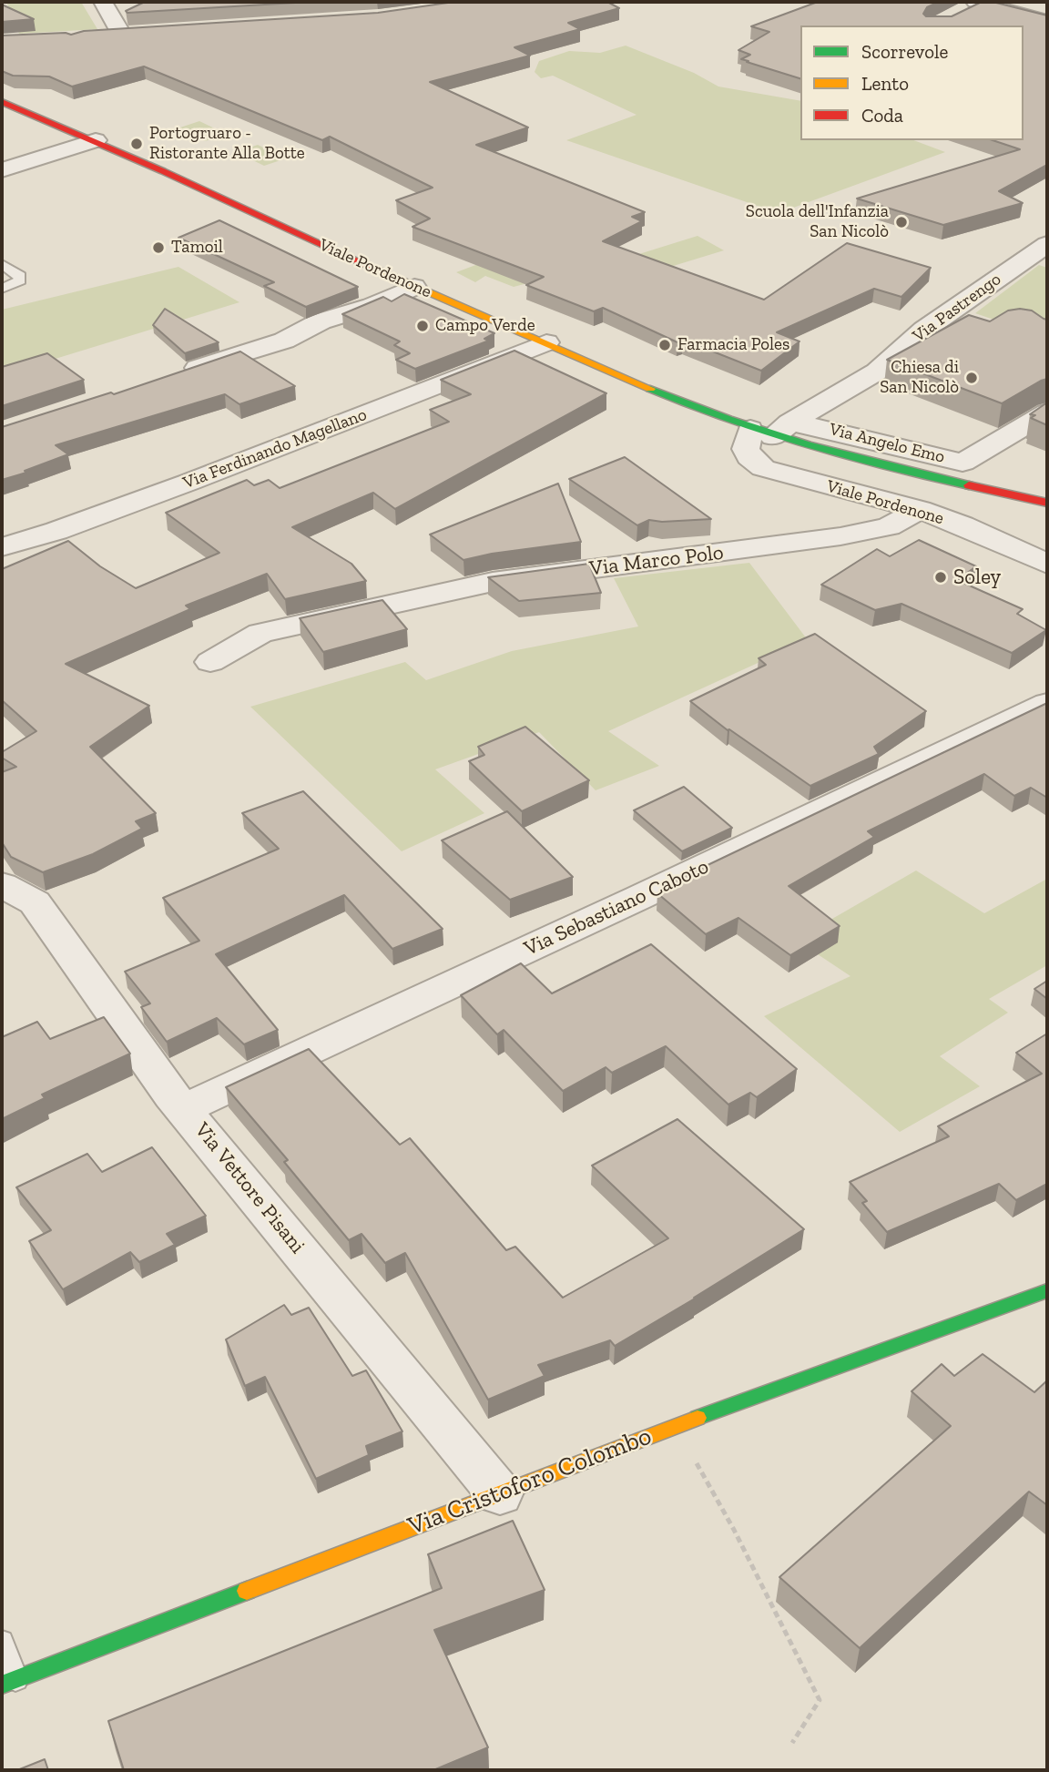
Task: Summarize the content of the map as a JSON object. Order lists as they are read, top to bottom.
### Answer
{
  "streets": {
    "main road": ["Viale Pordenone", "Via Cristoforo Colombo"],
    "street": [
      "Via Pastrengo",
      "Via Angelo Emo",
      "Via Ferdinando Magellano",
      "Via Marco Polo",
      "Via Sebastiano Caboto",
      "Via Vettore Pisani"
    ]
  },
  "crossings": [
    ["Viale Pordenone", "Via Pastrengo"],
    ["Viale Pordenone", "Via Angelo Emo"],
    ["Viale Pordenone", "Via Ferdinando Magellano"],
    ["Viale Pordenone", "Via Marco Polo"],
    ["Via Pastrengo", "Via Angelo Emo"],
    ["Via Sebastiano Caboto", "Via Vettore Pisani"],
    ["Via Vettore Pisani", "Via Cristoforo Colombo"]
  ],
  "places": [
    "Portogruaro - Ristorante Alla Botte",
    "Scuola dell'Infanzia San Nicolò",
    "Tamoil",
    "Campo Verde",
    "Farmacia Poles",
    "Chiesa di San Nicolò",
    "Soley"
  ],
  "legend": ["Scorrevole", "Lento", "Coda"]
}
